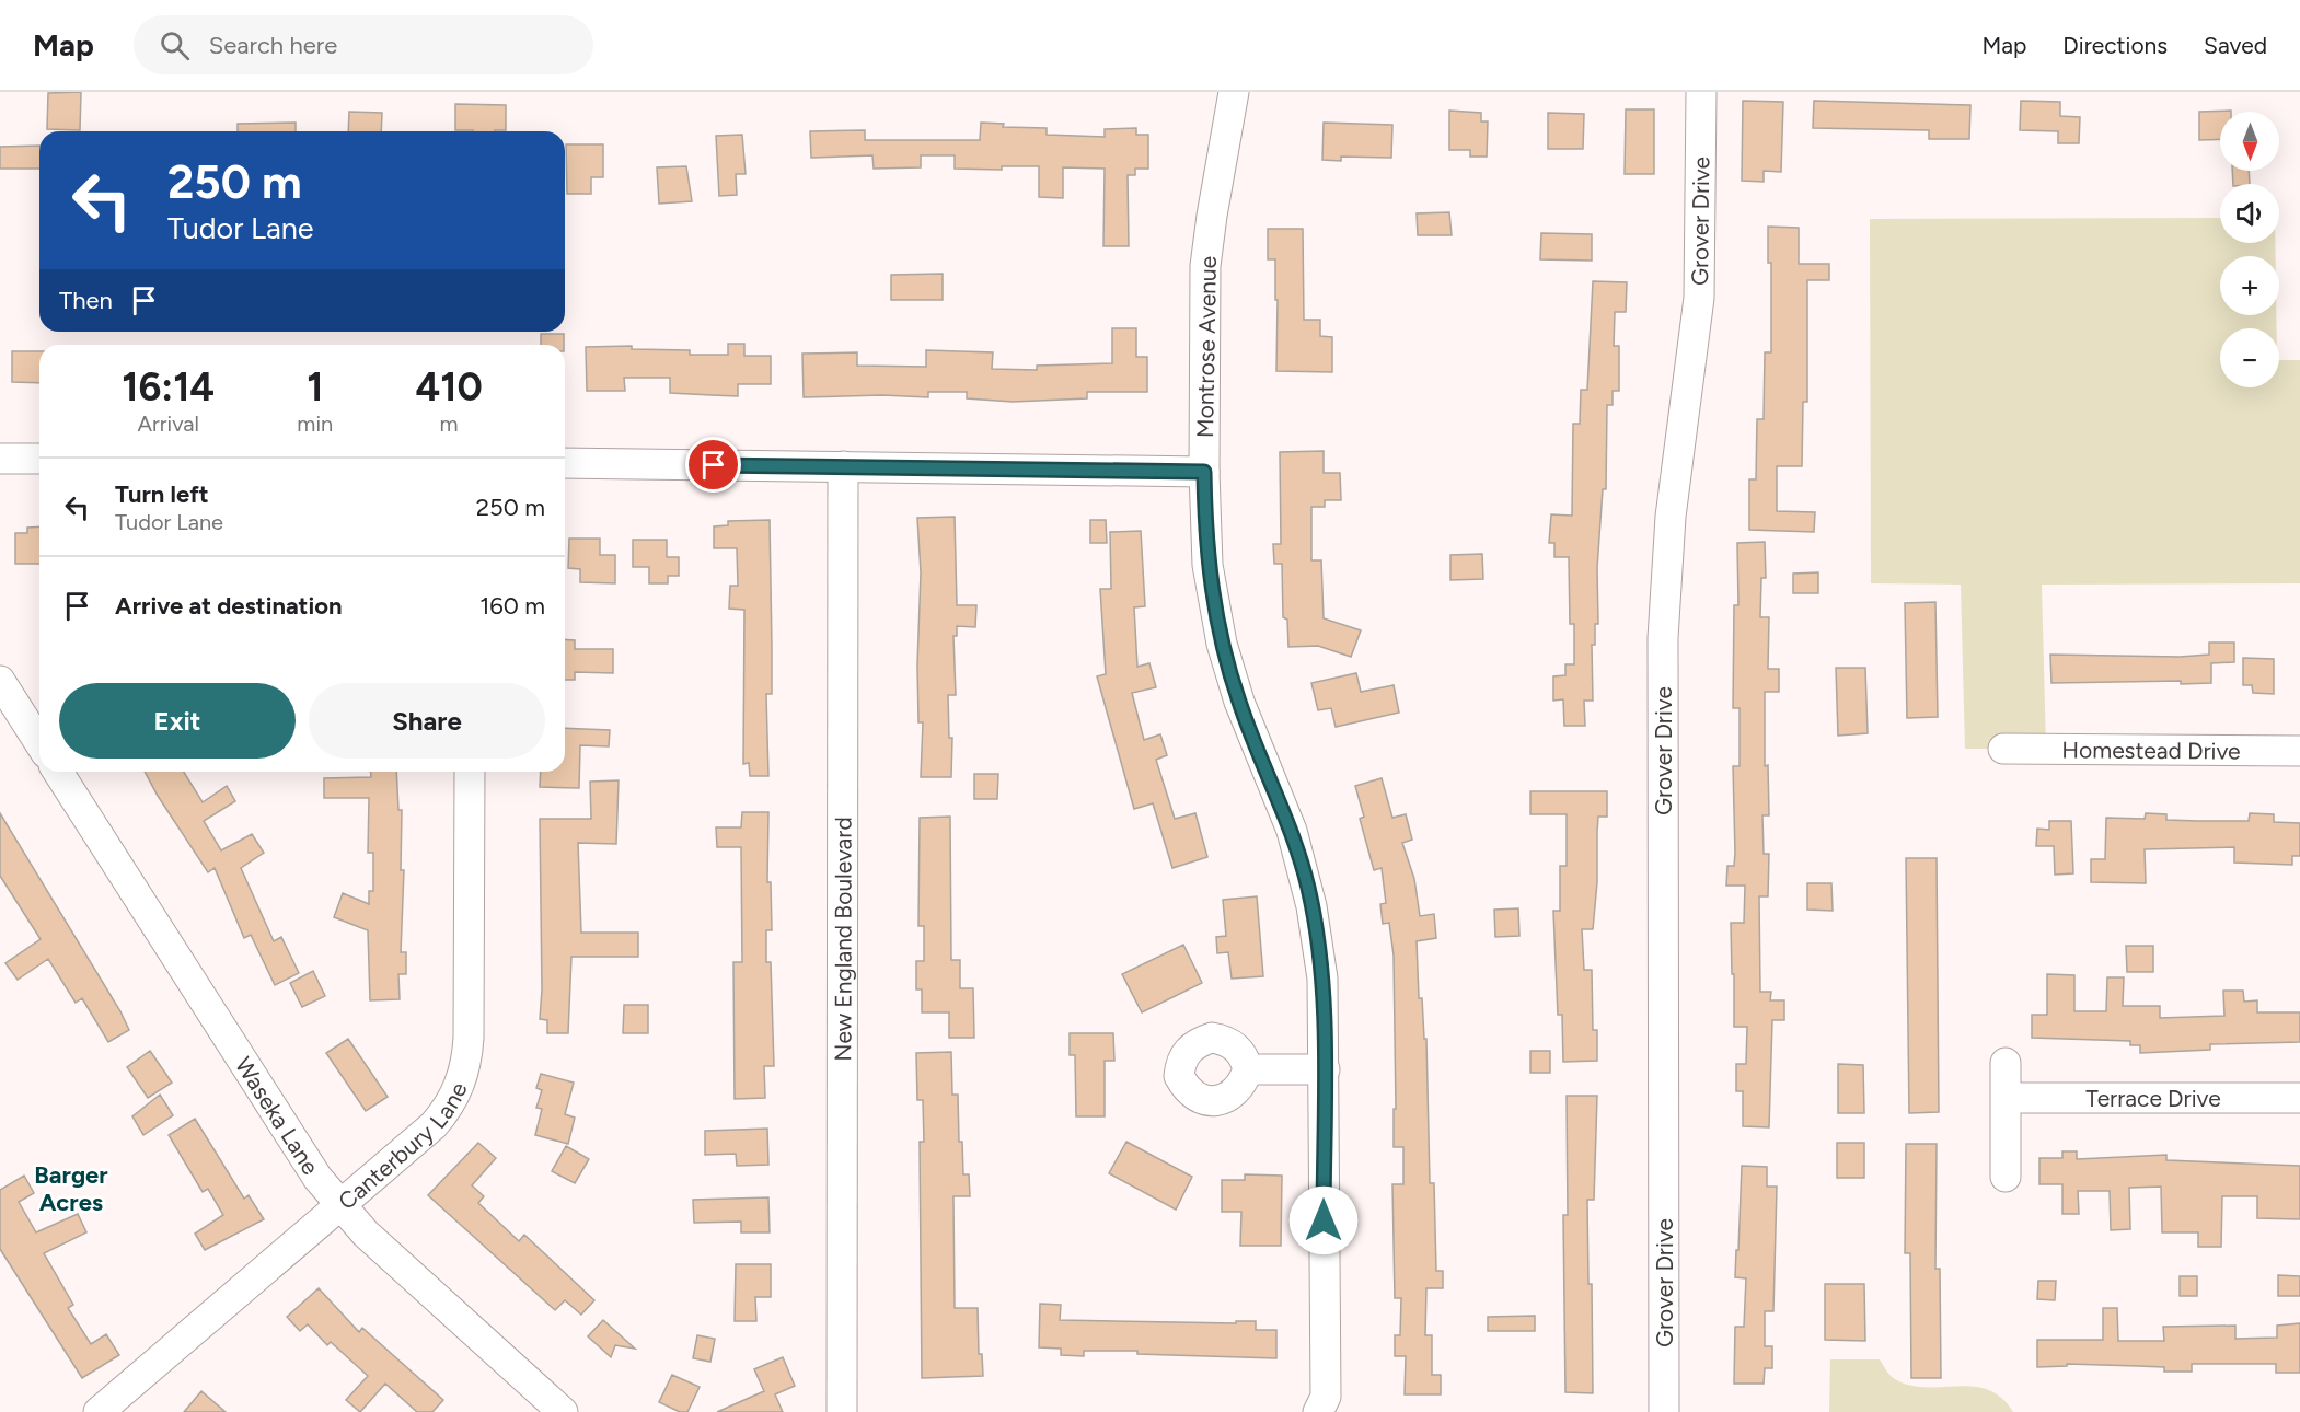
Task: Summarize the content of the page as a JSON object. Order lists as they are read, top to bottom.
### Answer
{
  "streets": {
    "street": [
      "Grover Drive",
      "Montrose Avenue",
      "Homestead Drive",
      "New England Boulevard",
      "Terrace Drive",
      "Waseka Lane",
      "Canterbury Lane"
    ]
  },
  "crossings": [
    ["Waseka Lane", "Canterbury Lane"]
  ],
  "districts": ["Barger Acres"],
  "north": "bottom",
  "page": {
    "header": "Map",
    "search": "Search here",
    "nav": ["Map", "Directions", "Saved"],
    "map_buttons": ["+", "−"],
    "turn": ["250 m", "Tudor Lane"],
    "then": "Then",
    "eta": [
      "16:14",
      "Arrival",
      "1",
      "min",
      "410",
      "m"
    ],
    "list": [
      {
        "name": "Turn left",
        "note": "Tudor Lane",
        "value": "250 m"
      },
      {
        "name": "Arrive at destination",
        "value": "160 m"
      }
    ],
    "buttons": ["Exit", "Share"]
  }
}
